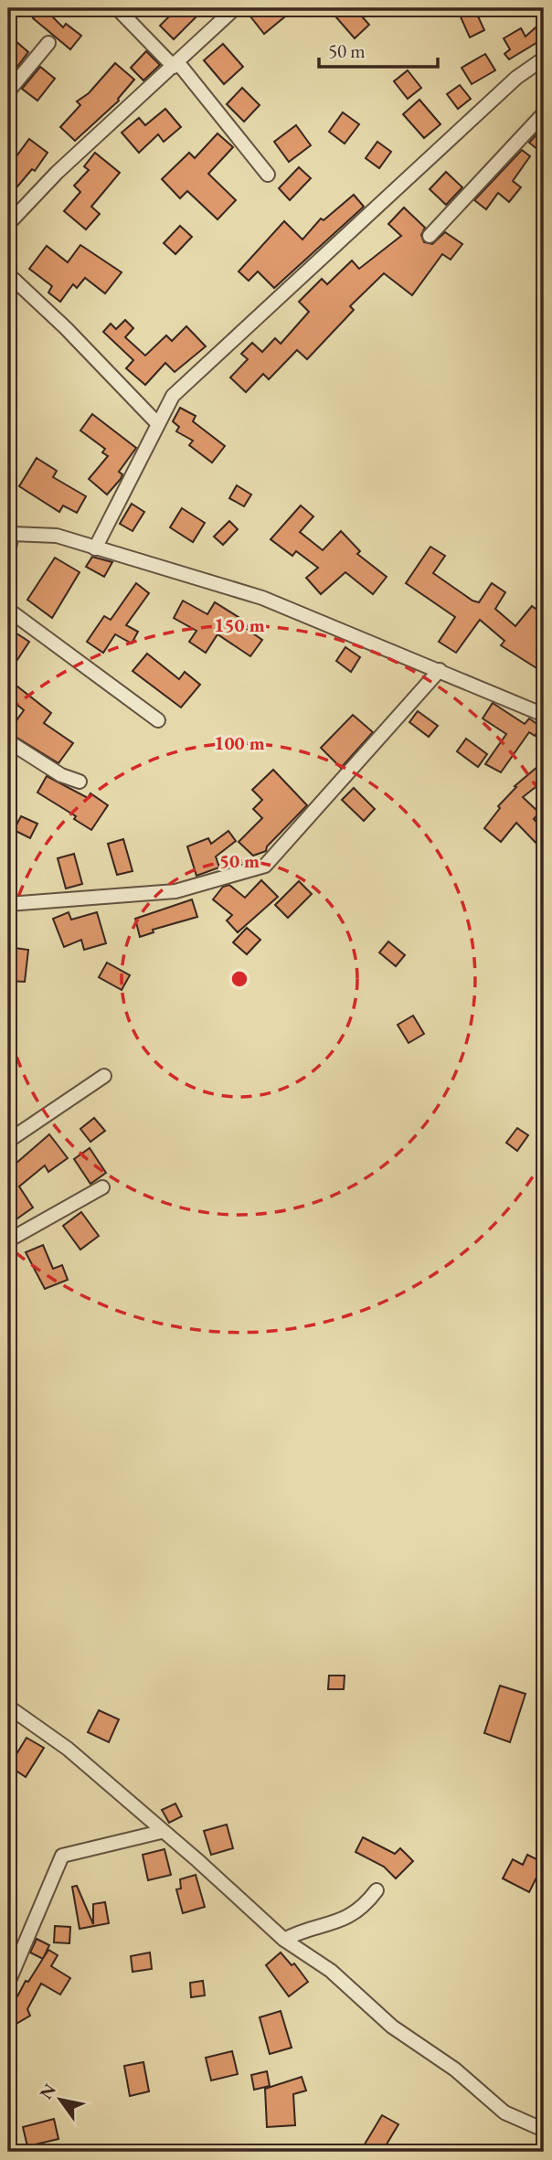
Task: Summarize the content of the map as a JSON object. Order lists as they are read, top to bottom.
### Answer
{
  "scale_bar": "50 m",
  "north": "top left",
  "rings": ["150 m", "100 m", "50 m"]
}
